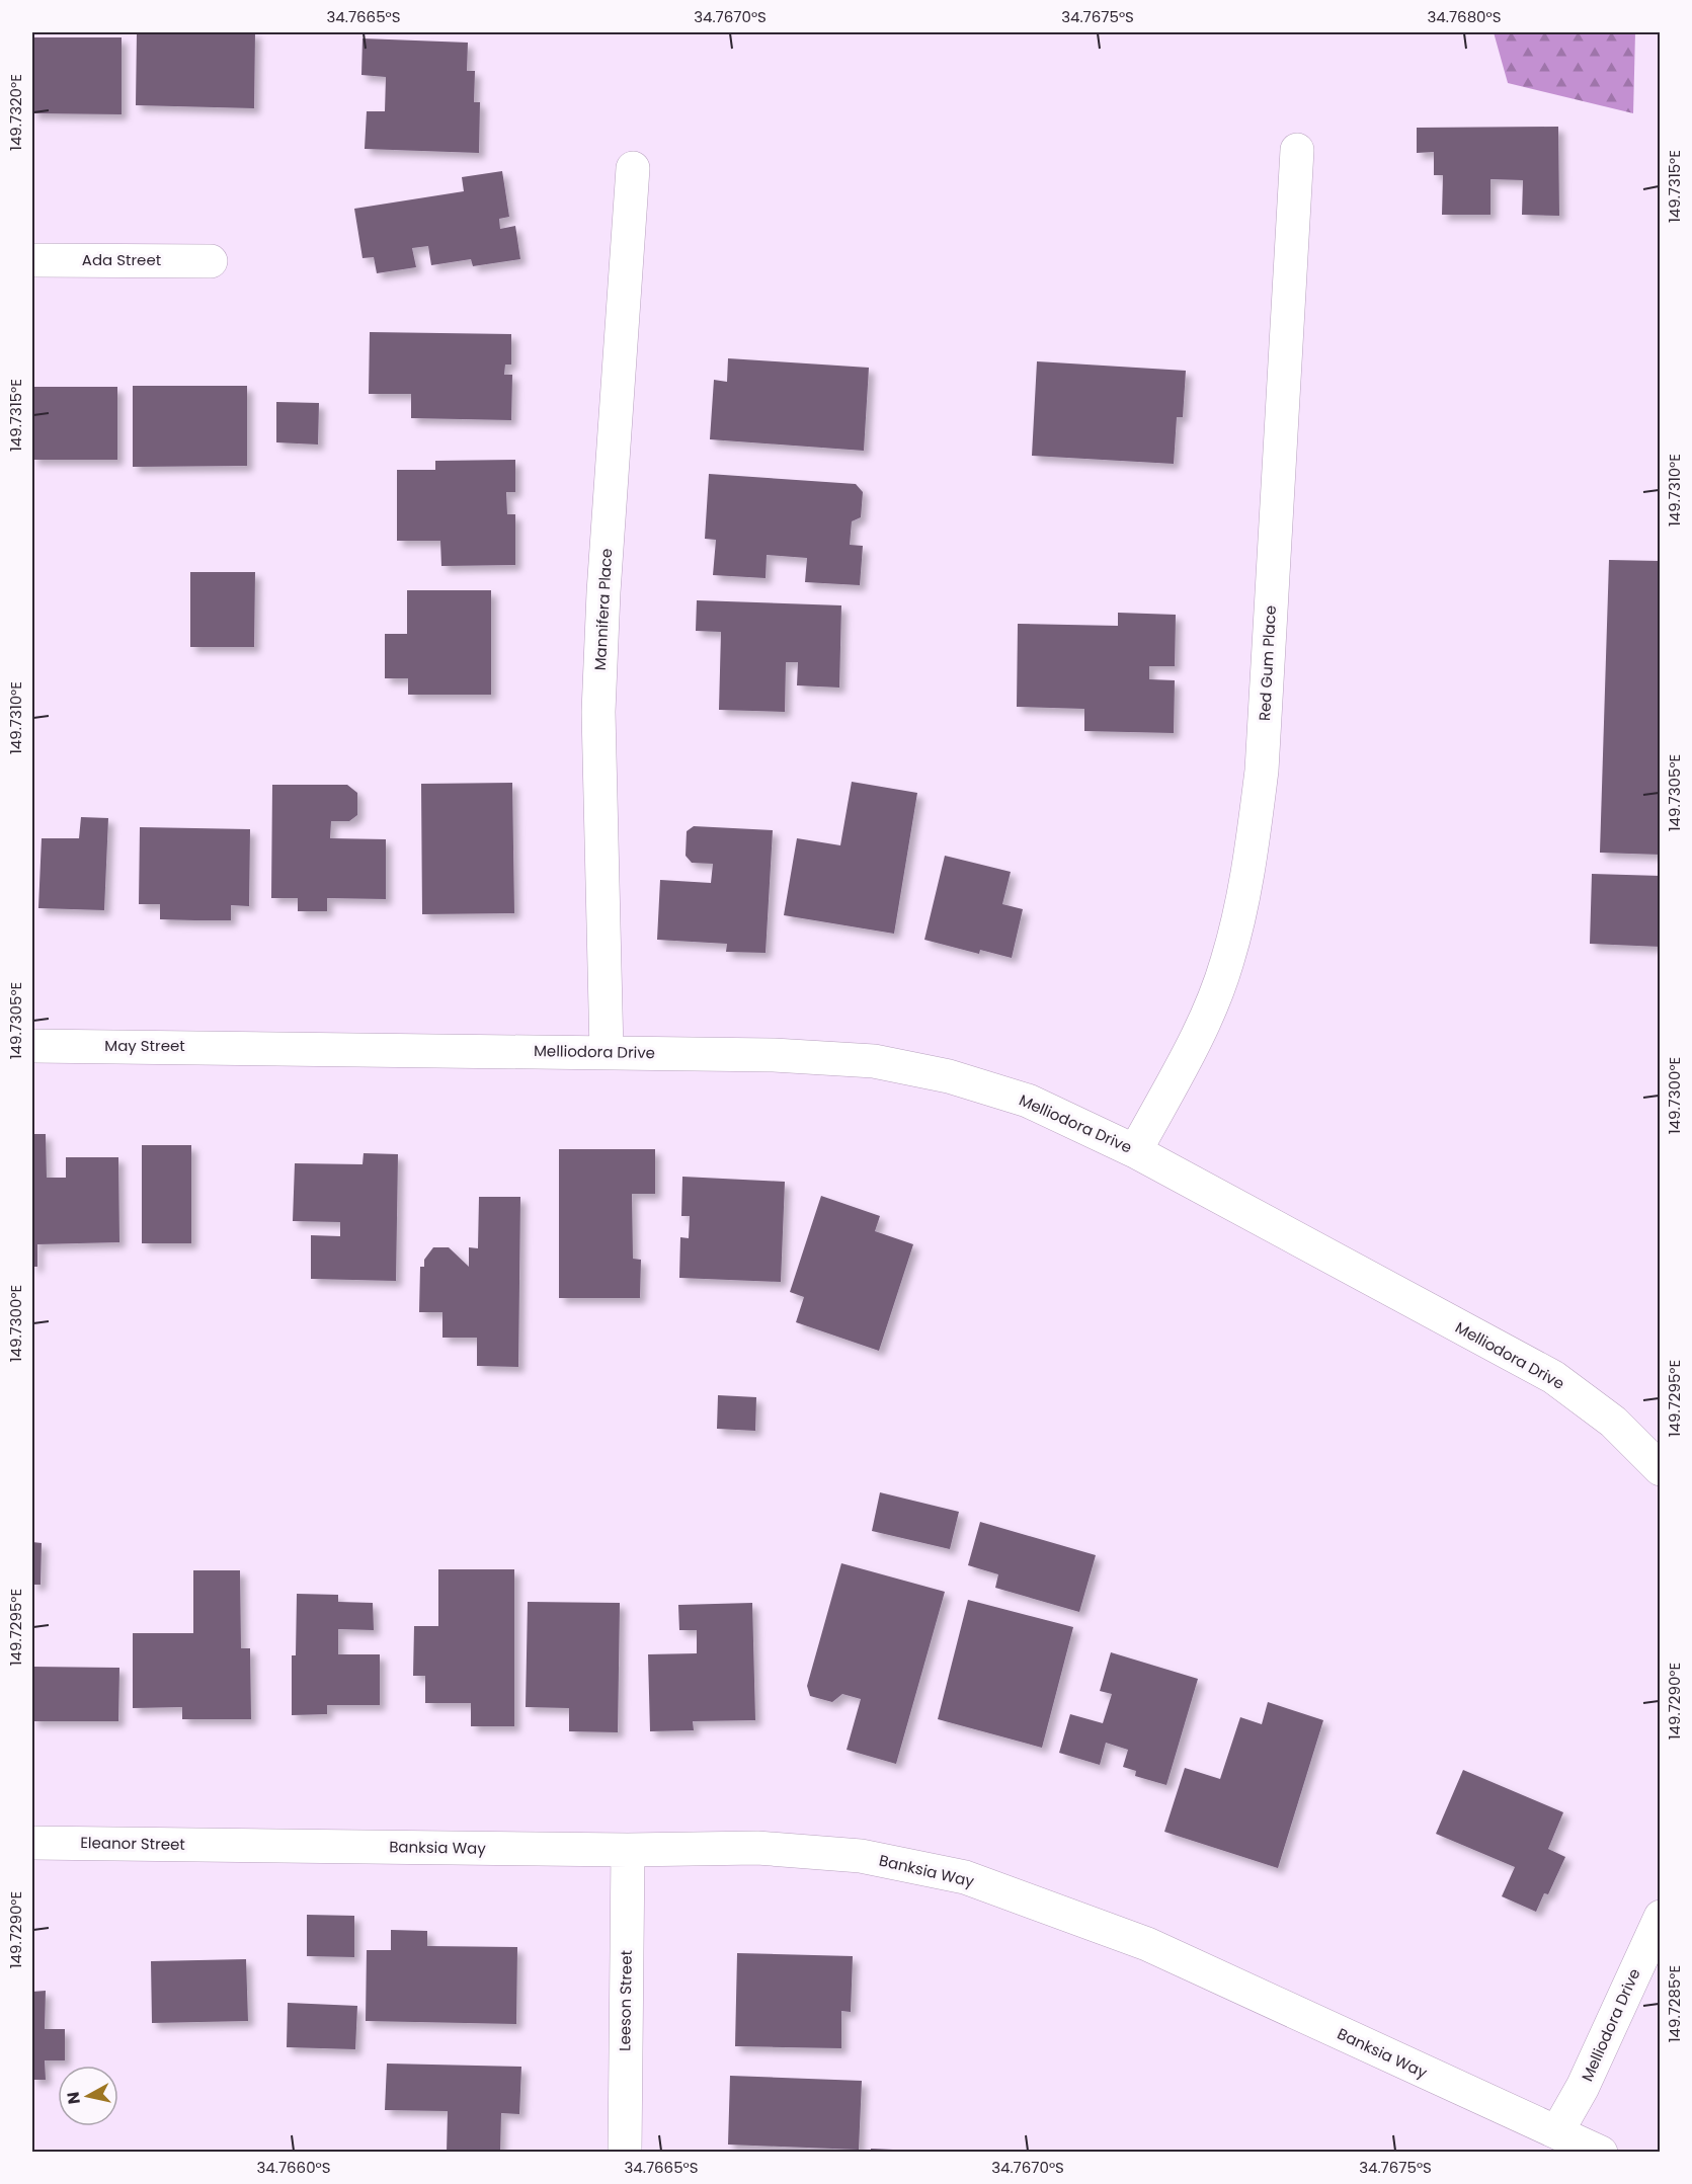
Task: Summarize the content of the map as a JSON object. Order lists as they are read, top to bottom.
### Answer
{
  "streets": {
    "street": [
      "Ada Street",
      "Mannifera Place",
      "Red Gum Place",
      "May Street",
      "Melliodora Drive",
      "Eleanor Street",
      "Banksia Way",
      "Leeson Street"
    ]
  },
  "crossings": [
    ["Mannifera Place", "Melliodora Drive"],
    ["Red Gum Place", "Melliodora Drive"],
    ["May Street", "Melliodora Drive"],
    ["Melliodora Drive", "Banksia Way"],
    ["Eleanor Street", "Banksia Way"],
    ["Banksia Way", "Leeson Street"]
  ],
  "north": "left",
  "coordinates": [
    "34.7665°S",
    "34.7670°S",
    "34.7675°S",
    "34.7680°S",
    "149.7320°E",
    "149.7315°E",
    "149.7310°E",
    "149.7305°E",
    "149.7300°E",
    "149.7295°E",
    "149.7290°E",
    "149.7285°E",
    "34.7660°S"
  ]
}
